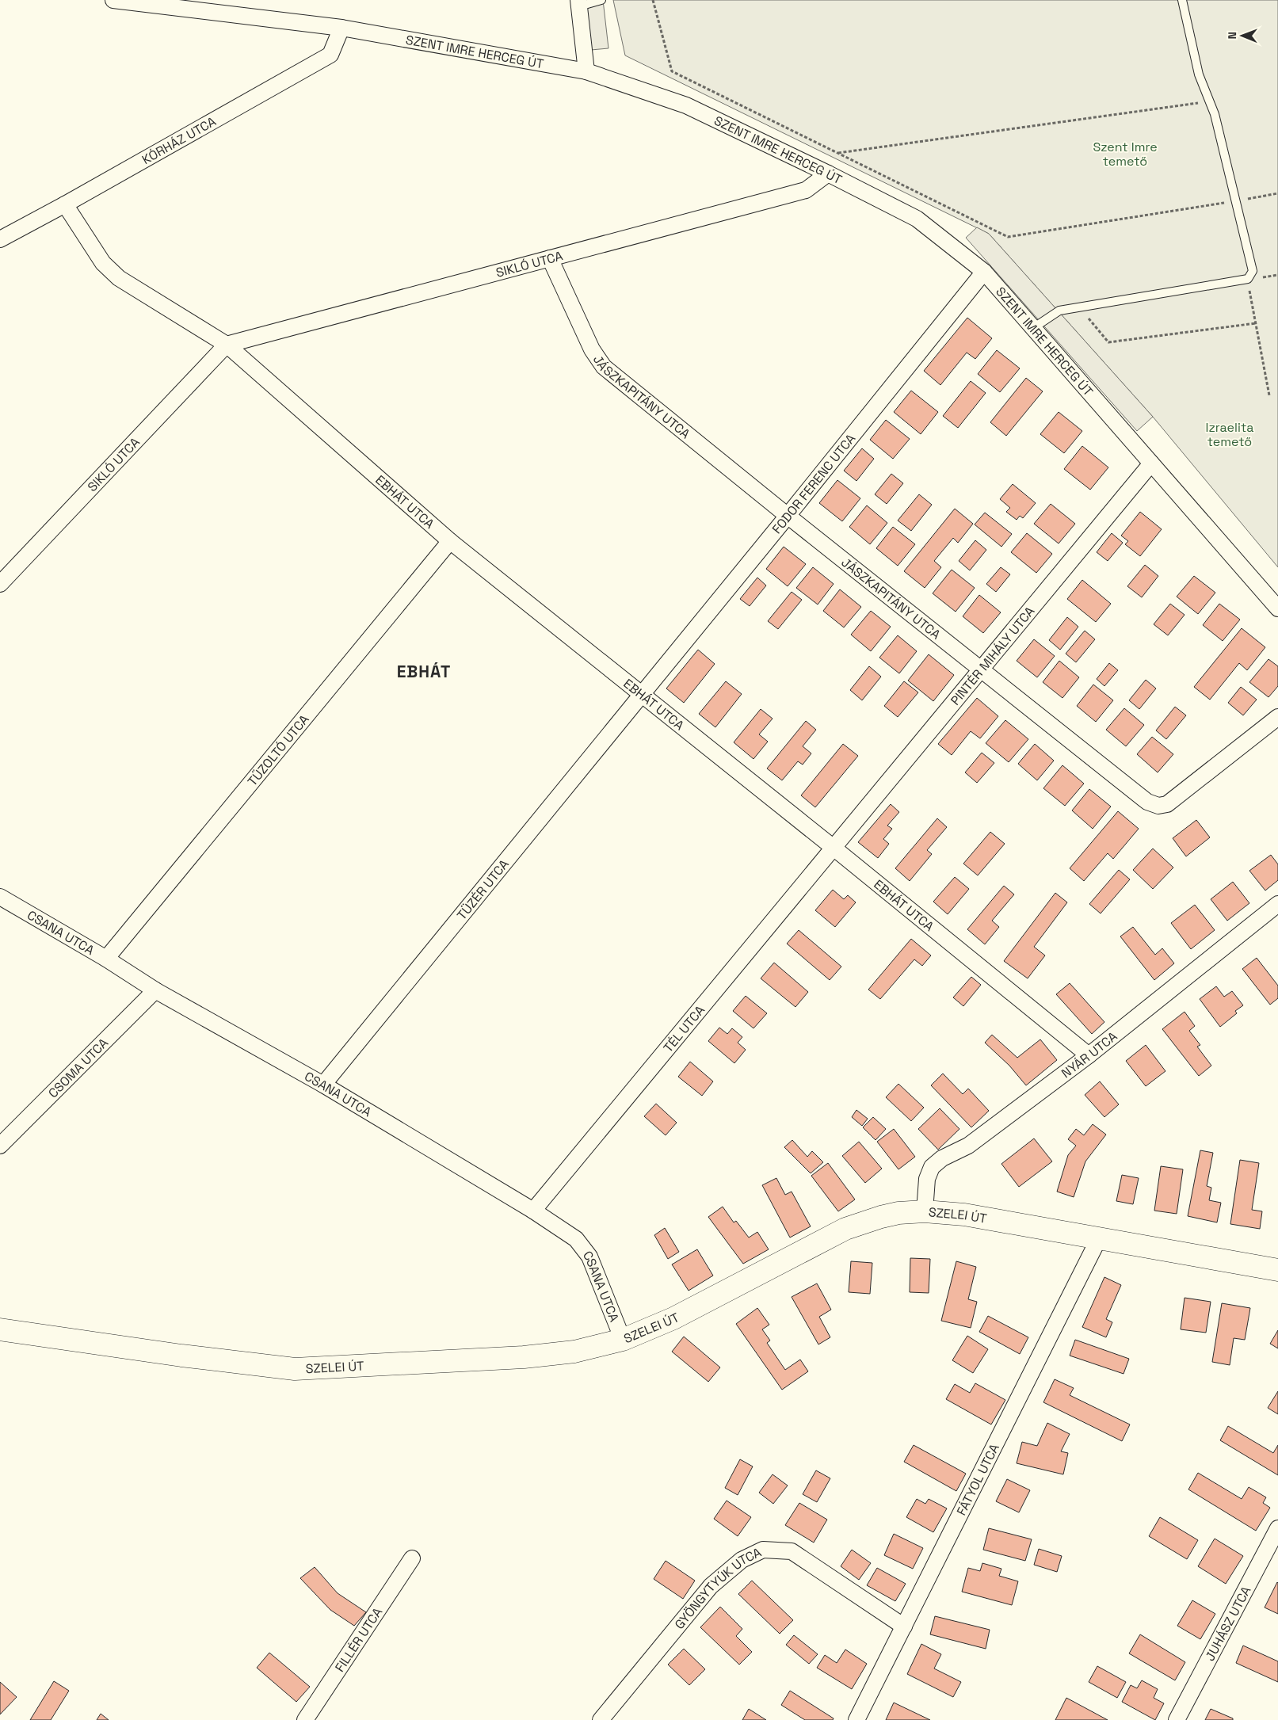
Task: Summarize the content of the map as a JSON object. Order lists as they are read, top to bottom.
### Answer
{
  "streets": {
    "main road": ["SZELEI ÚT"],
    "street": [
      "SZENT IMRE HERCEG ÚT",
      "KÓRHÁZ UTCA",
      "SIKLÓ UTCA",
      "JÁSZKAPITÁNY UTCA",
      "FODOR FERENC UTCA",
      "EBHÁT UTCA",
      "PINTÉR MIHÁLY UTCA",
      "TŰZOLTÓ UTCA",
      "TÜZÉR UTCA",
      "CSANA UTCA",
      "TÉL UTCA",
      "NYÁR UTCA",
      "CSOMA UTCA",
      "FÁTYOL UTCA",
      "GYÖNGYTYÚK UTCA",
      "JUHÁSZ UTCA",
      "FILLÉR UTCA"
    ]
  },
  "crossings": [
    ["SZENT IMRE HERCEG ÚT", "KÓRHÁZ UTCA"],
    ["SZENT IMRE HERCEG ÚT", "SIKLÓ UTCA"],
    ["SZENT IMRE HERCEG ÚT", "FODOR FERENC UTCA"],
    ["SZENT IMRE HERCEG ÚT", "PINTÉR MIHÁLY UTCA"],
    ["SIKLÓ UTCA", "JÁSZKAPITÁNY UTCA"],
    ["SIKLÓ UTCA", "EBHÁT UTCA"],
    ["JÁSZKAPITÁNY UTCA", "FODOR FERENC UTCA"],
    ["JÁSZKAPITÁNY UTCA", "PINTÉR MIHÁLY UTCA"],
    ["FODOR FERENC UTCA", "EBHÁT UTCA"],
    ["FODOR FERENC UTCA", "TÜZÉR UTCA"],
    ["EBHÁT UTCA", "PINTÉR MIHÁLY UTCA"],
    ["EBHÁT UTCA", "TŰZOLTÓ UTCA"],
    ["EBHÁT UTCA", "TÜZÉR UTCA"],
    ["EBHÁT UTCA", "TÉL UTCA"],
    ["EBHÁT UTCA", "NYÁR UTCA"],
    ["PINTÉR MIHÁLY UTCA", "TÉL UTCA"],
    ["TŰZOLTÓ UTCA", "CSANA UTCA"],
    ["TÜZÉR UTCA", "CSANA UTCA"],
    ["CSANA UTCA", "TÉL UTCA"],
    ["CSANA UTCA", "CSOMA UTCA"],
    ["CSANA UTCA", "SZELEI ÚT"],
    ["NYÁR UTCA", "SZELEI ÚT"],
    ["SZELEI ÚT", "FÁTYOL UTCA"],
    ["FÁTYOL UTCA", "GYÖNGYTYÚK UTCA"]
  ],
  "districts": ["EBHÁT"],
  "parks": ["Szent Imre temető", "Izraelita temető"],
  "north": "left"
}
